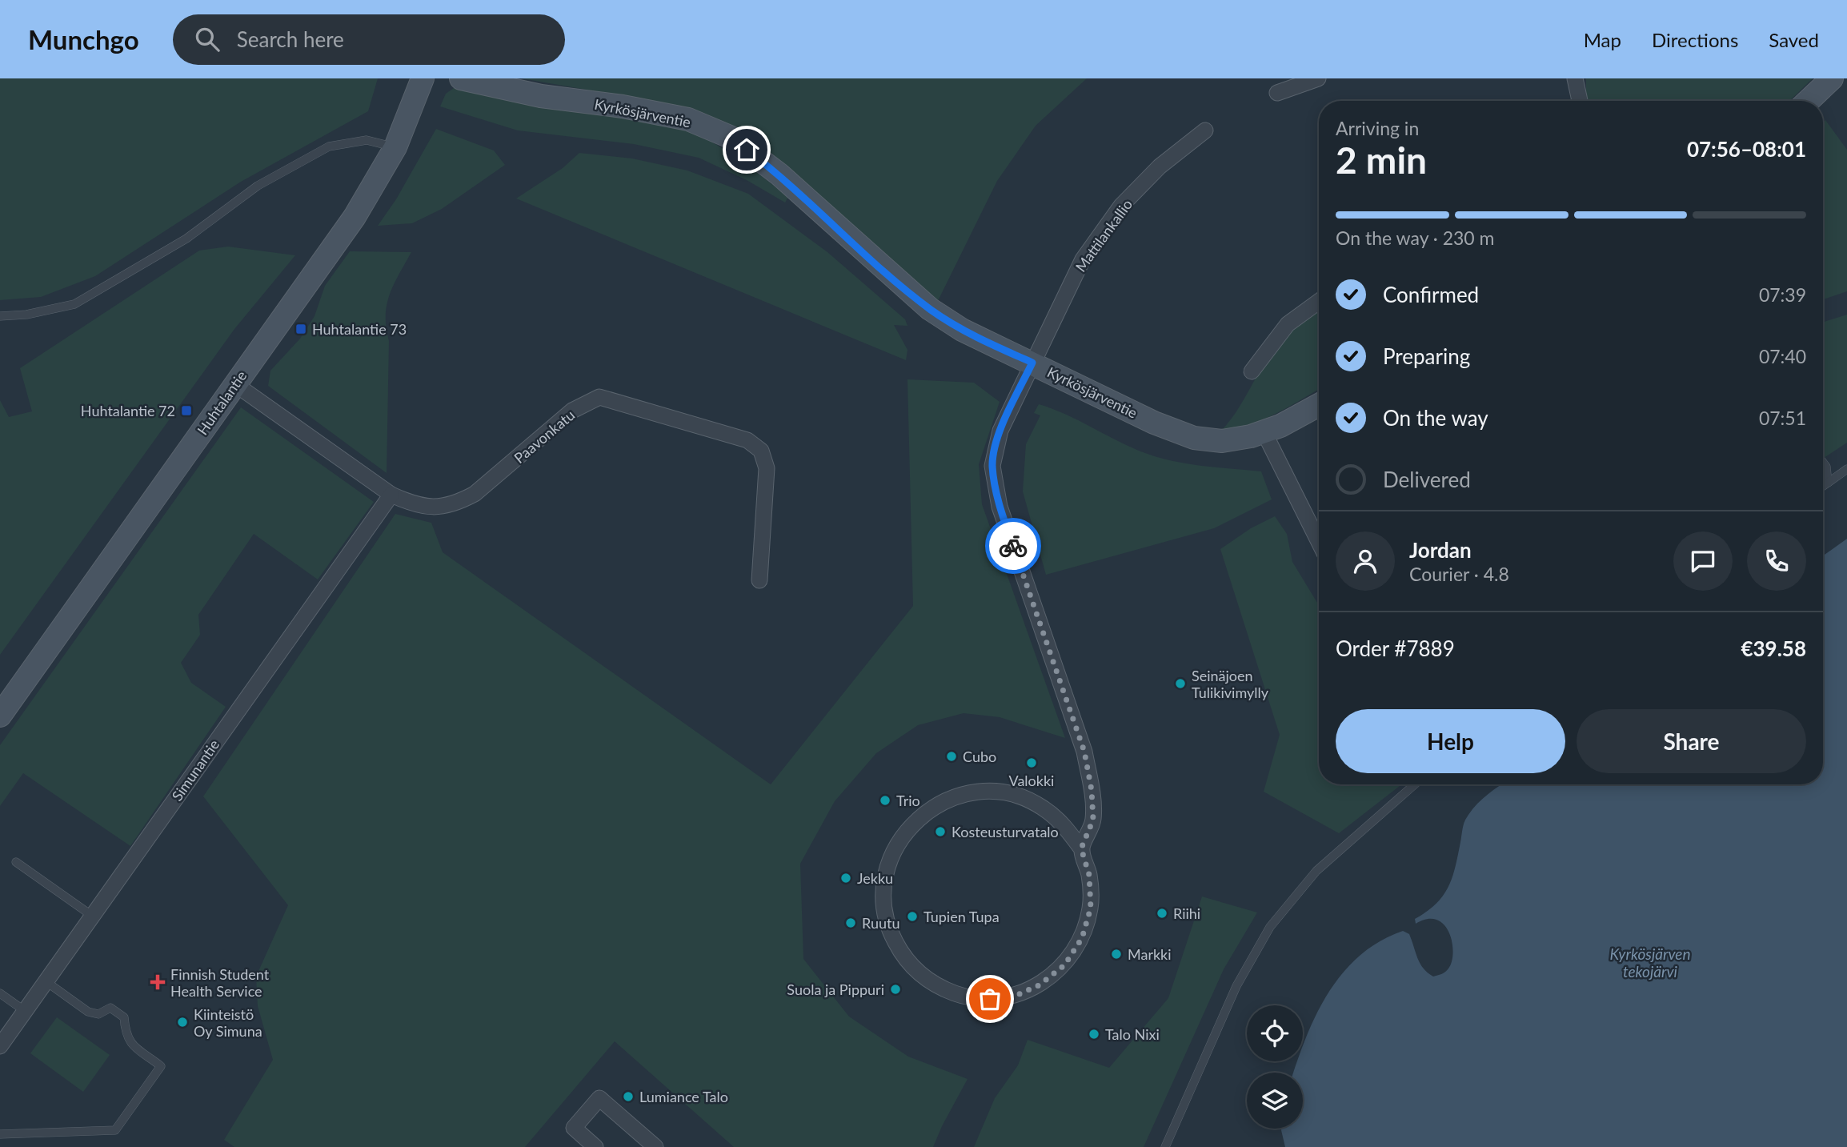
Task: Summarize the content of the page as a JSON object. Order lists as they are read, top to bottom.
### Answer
{
  "streets": {
    "street": [
      "Kyrkösjärventie",
      "Mattilankallio",
      "Huhtalantie",
      "Paavonkatu",
      "Simunantie"
    ]
  },
  "crossings": [
    ["Kyrkösjärventie", "Mattilankallio"],
    ["Huhtalantie", "Paavonkatu"],
    ["Paavonkatu", "Simunantie"]
  ],
  "water": ["Kyrkösjärven tekojärvi"],
  "places": {
    "transit": ["Huhtalantie 73", "Huhtalantie 72"],
    "other": [
      "Seinäjoen Tulikivimylly",
      "Cubo",
      "Valokki",
      "Trio",
      "Kosteusturvatalo",
      "Jekku",
      "Riihi",
      "Tupien Tupa",
      "Ruutu",
      "Markki",
      "Suola ja Pippuri",
      "Kiinteistö Oy Simuna",
      "Talo Nixi",
      "Lumiance Talo"
    ],
    "health": ["Finnish Student Health Service"]
  },
  "page": {
    "header": "Munchgo",
    "search": "Search here",
    "nav": ["Map", "Directions", "Saved"],
    "heading": ["2 min", "Arriving in", "07:56–08:01"],
    "panel": [
      "Jordan",
      "Courier · 4.8",
      "Order #7889",
      "€39.58"
    ],
    "bar": "On the way · 230 m",
    "list": [
      ["Confirmed", "07:39"],
      ["Preparing", "07:40"],
      ["On the way", "07:51"],
      "Delivered"
    ],
    "buttons": ["Help", "Share"]
  }
}
